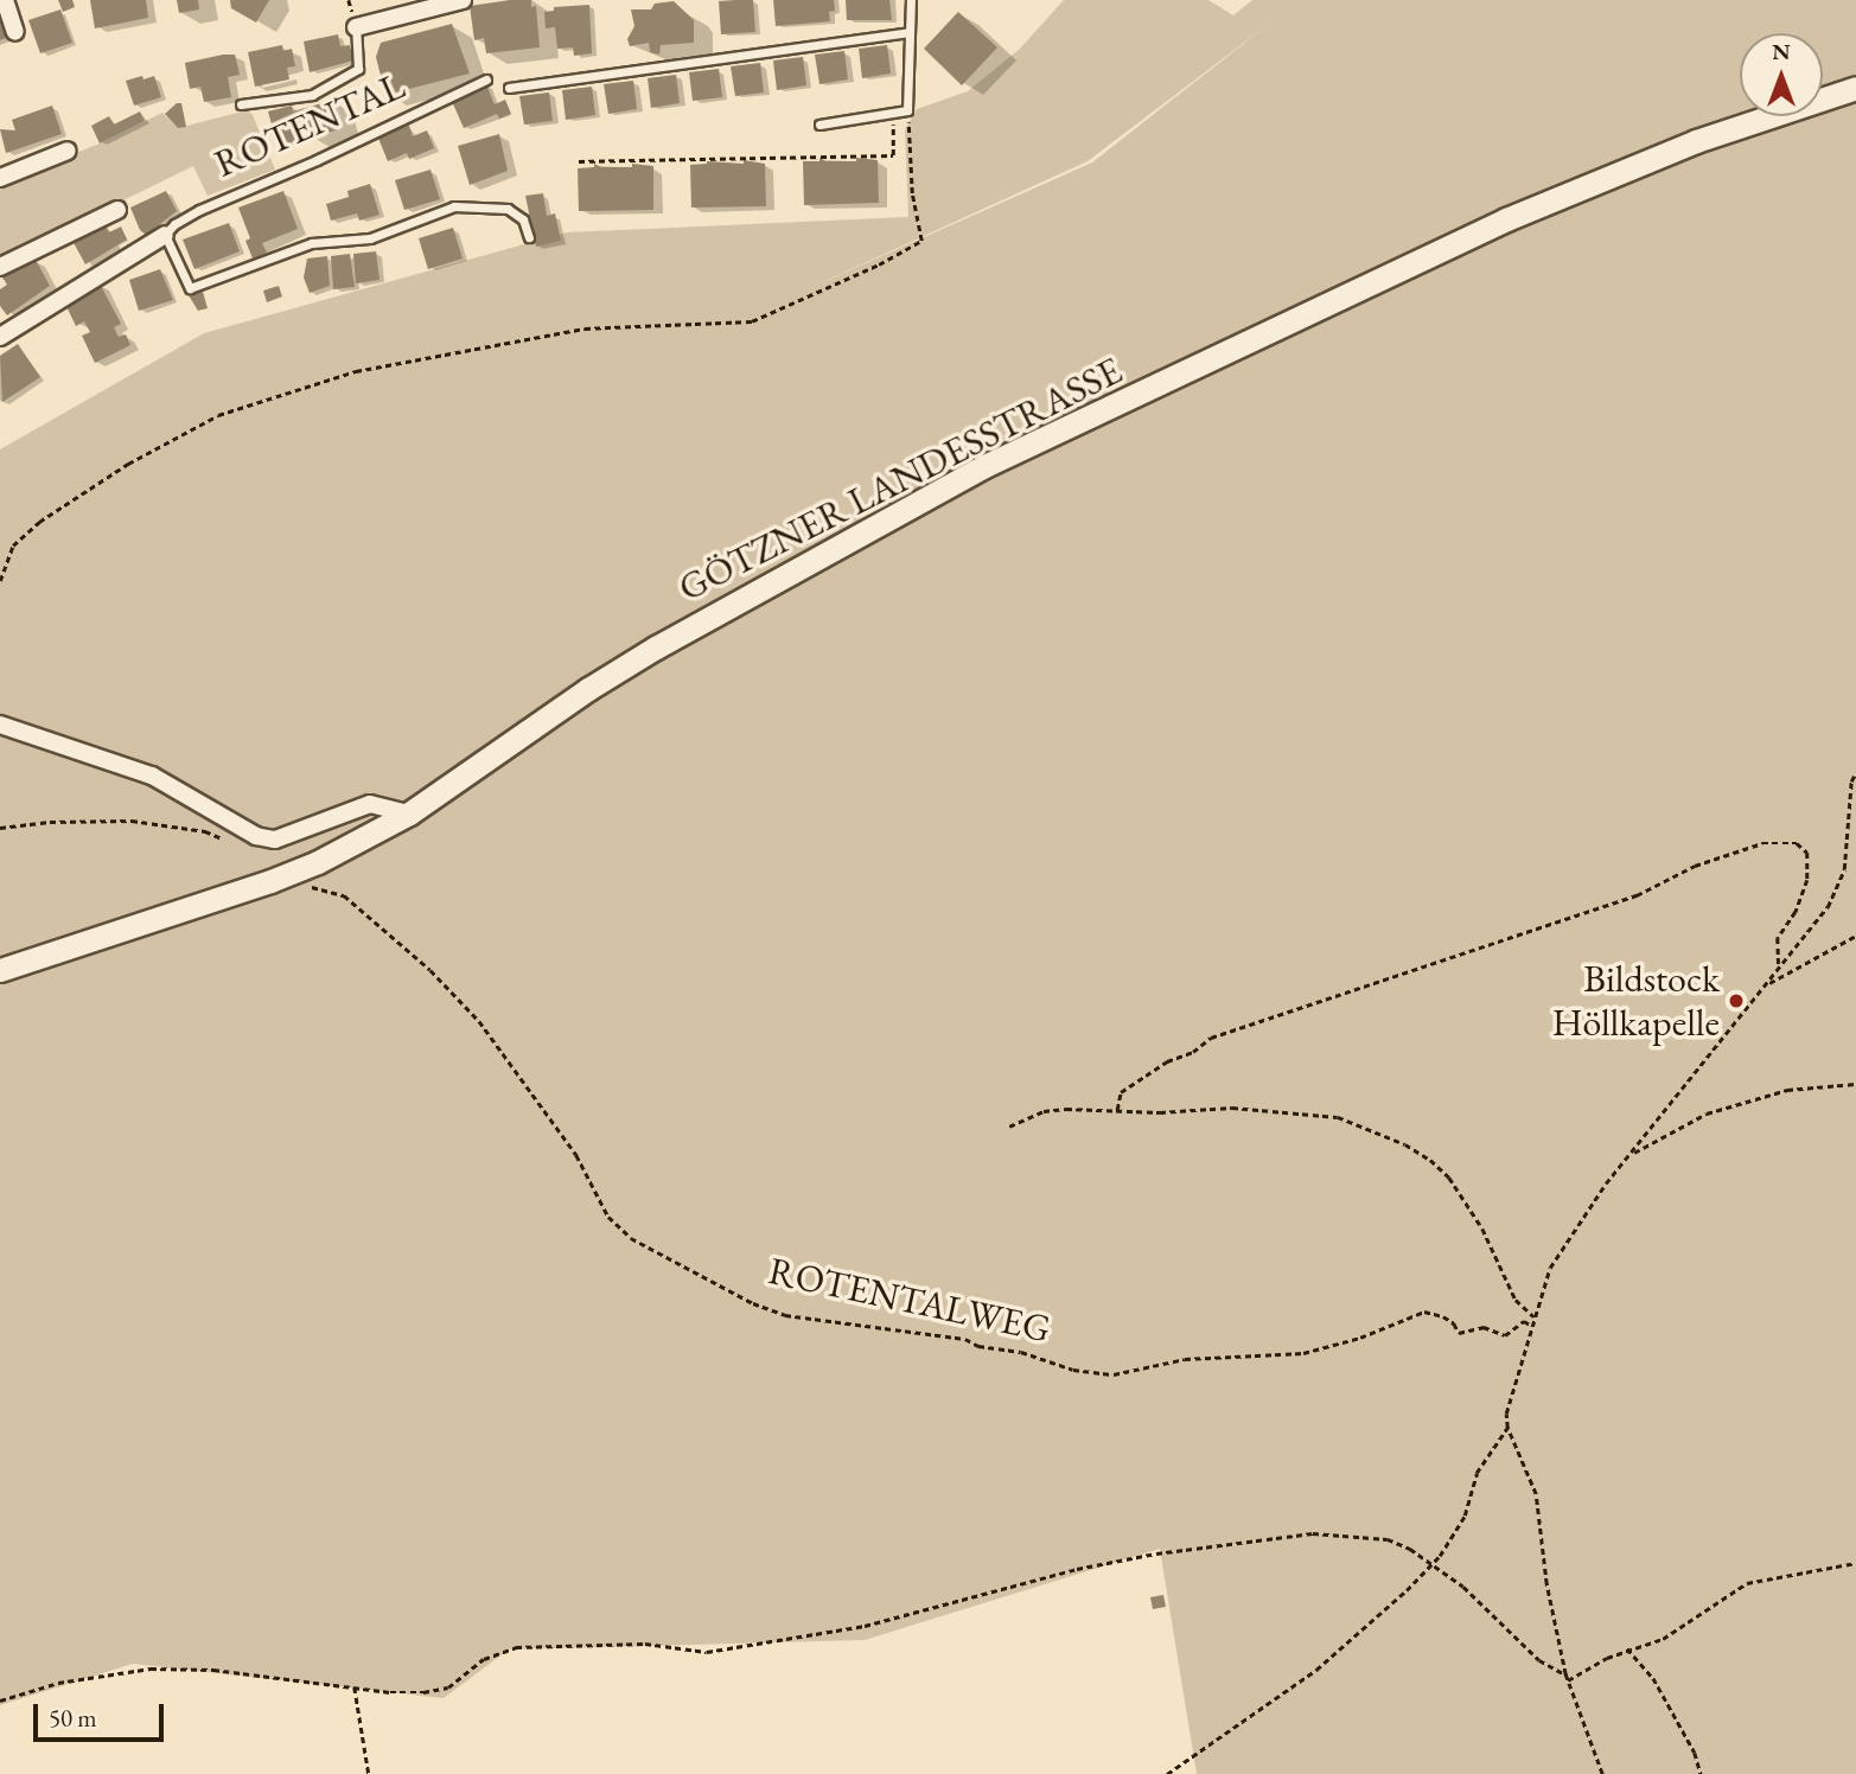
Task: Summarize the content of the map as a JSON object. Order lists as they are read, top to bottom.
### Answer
{
  "streets": {
    "main road": ["GÖTZNER LANDESSTRASSE"],
    "street": ["ROTENTAL"],
    "path": ["ROTENTALWEG"]
  },
  "places": ["Bildstock Höllkapelle"],
  "scale_bar": "50 m",
  "north": "top"
}
